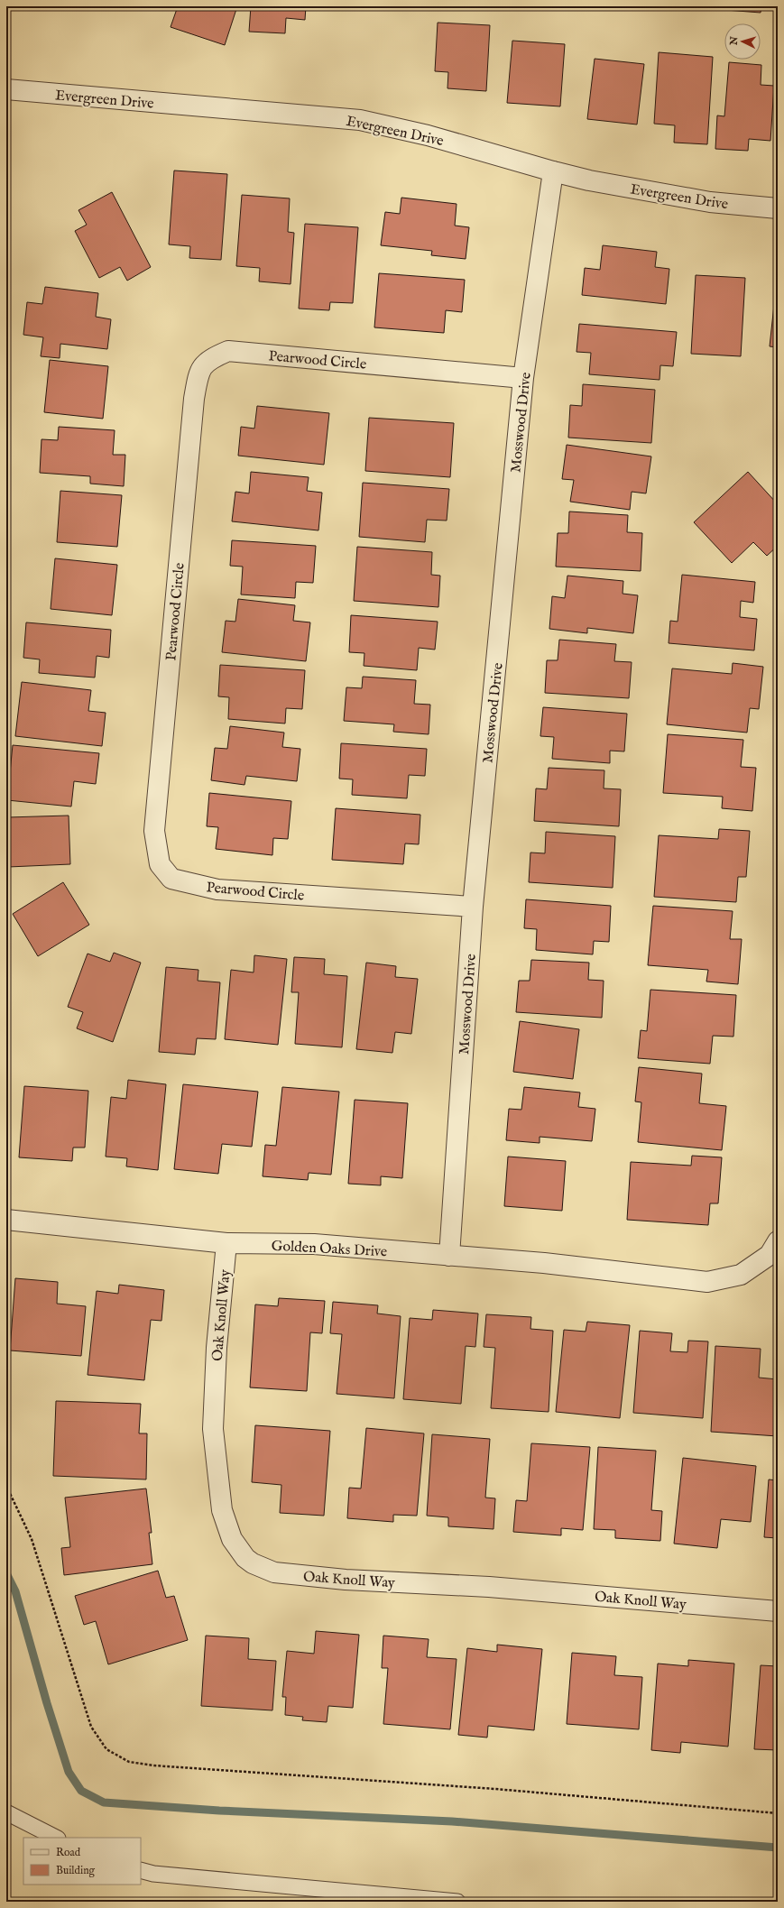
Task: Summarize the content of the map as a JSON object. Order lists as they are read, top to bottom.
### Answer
{
  "streets": {
    "street": [
      "Evergreen Drive",
      "Pearwood Circle",
      "Mosswood Drive",
      "Golden Oaks Drive",
      "Oak Knoll Way"
    ]
  },
  "crossings": [
    ["Evergreen Drive", "Mosswood Drive"],
    ["Pearwood Circle", "Mosswood Drive"],
    ["Mosswood Drive", "Golden Oaks Drive"],
    ["Golden Oaks Drive", "Oak Knoll Way"]
  ],
  "legend": ["Road", "Building"],
  "north": "left"
}
